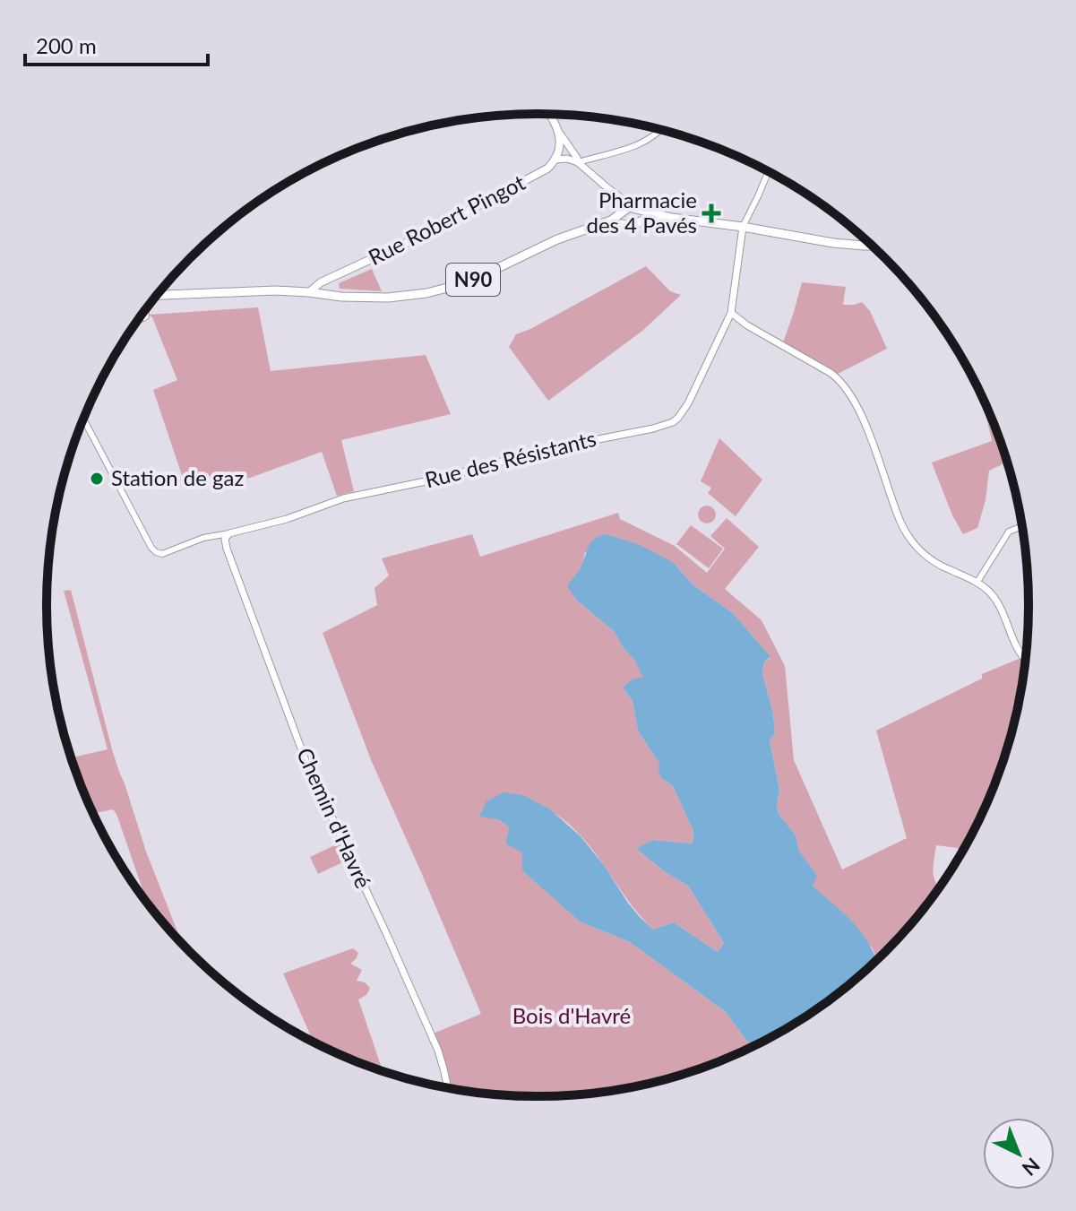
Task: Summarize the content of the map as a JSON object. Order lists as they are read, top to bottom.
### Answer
{
  "streets": {
    "main road": ["Rue Robert Pingot", "N90"],
    "street": ["Rue des Résistants", "Chemin d'Havré"]
  },
  "crossings": [
    ["Rue Robert Pingot", "N90"],
    ["Rue des Résistants", "Chemin d'Havré"]
  ],
  "parks": ["Bois d'Havré"],
  "places": {
    "health": ["Pharmacie des 4 Pavés"],
    "other": ["Station de gaz"]
  },
  "scale_bar": "200 m",
  "north": "bottom right"
}
